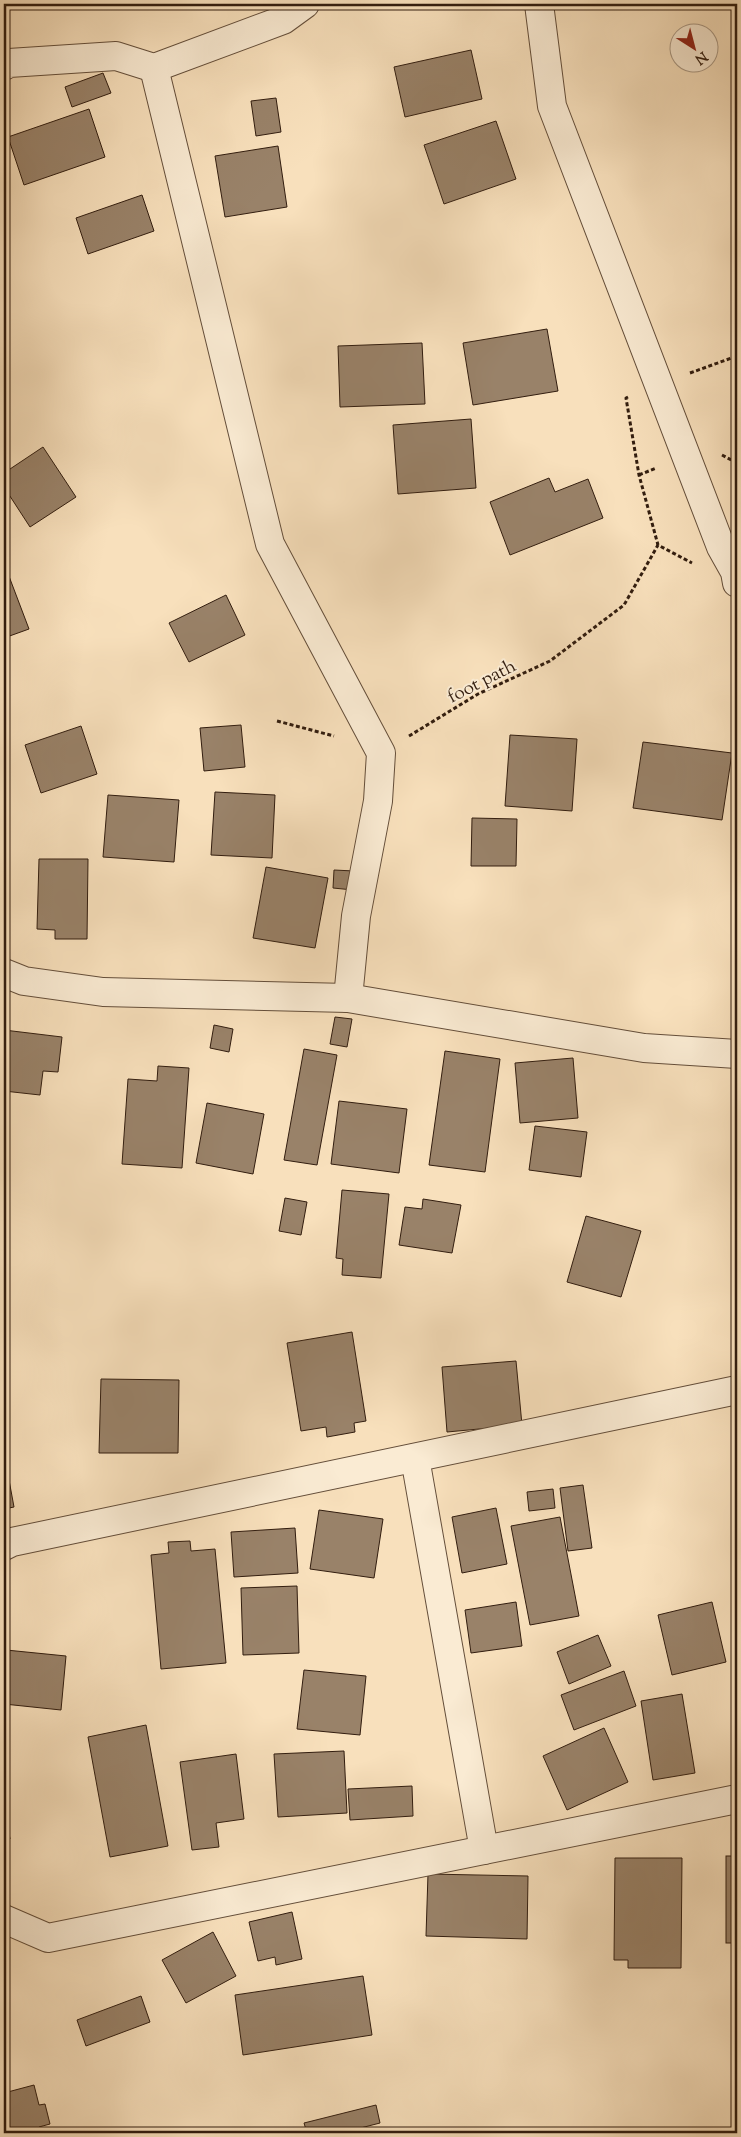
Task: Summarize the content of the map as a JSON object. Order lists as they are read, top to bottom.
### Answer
{
  "streets": {
    "path": ["foot path"]
  },
  "north": "bottom right"
}
